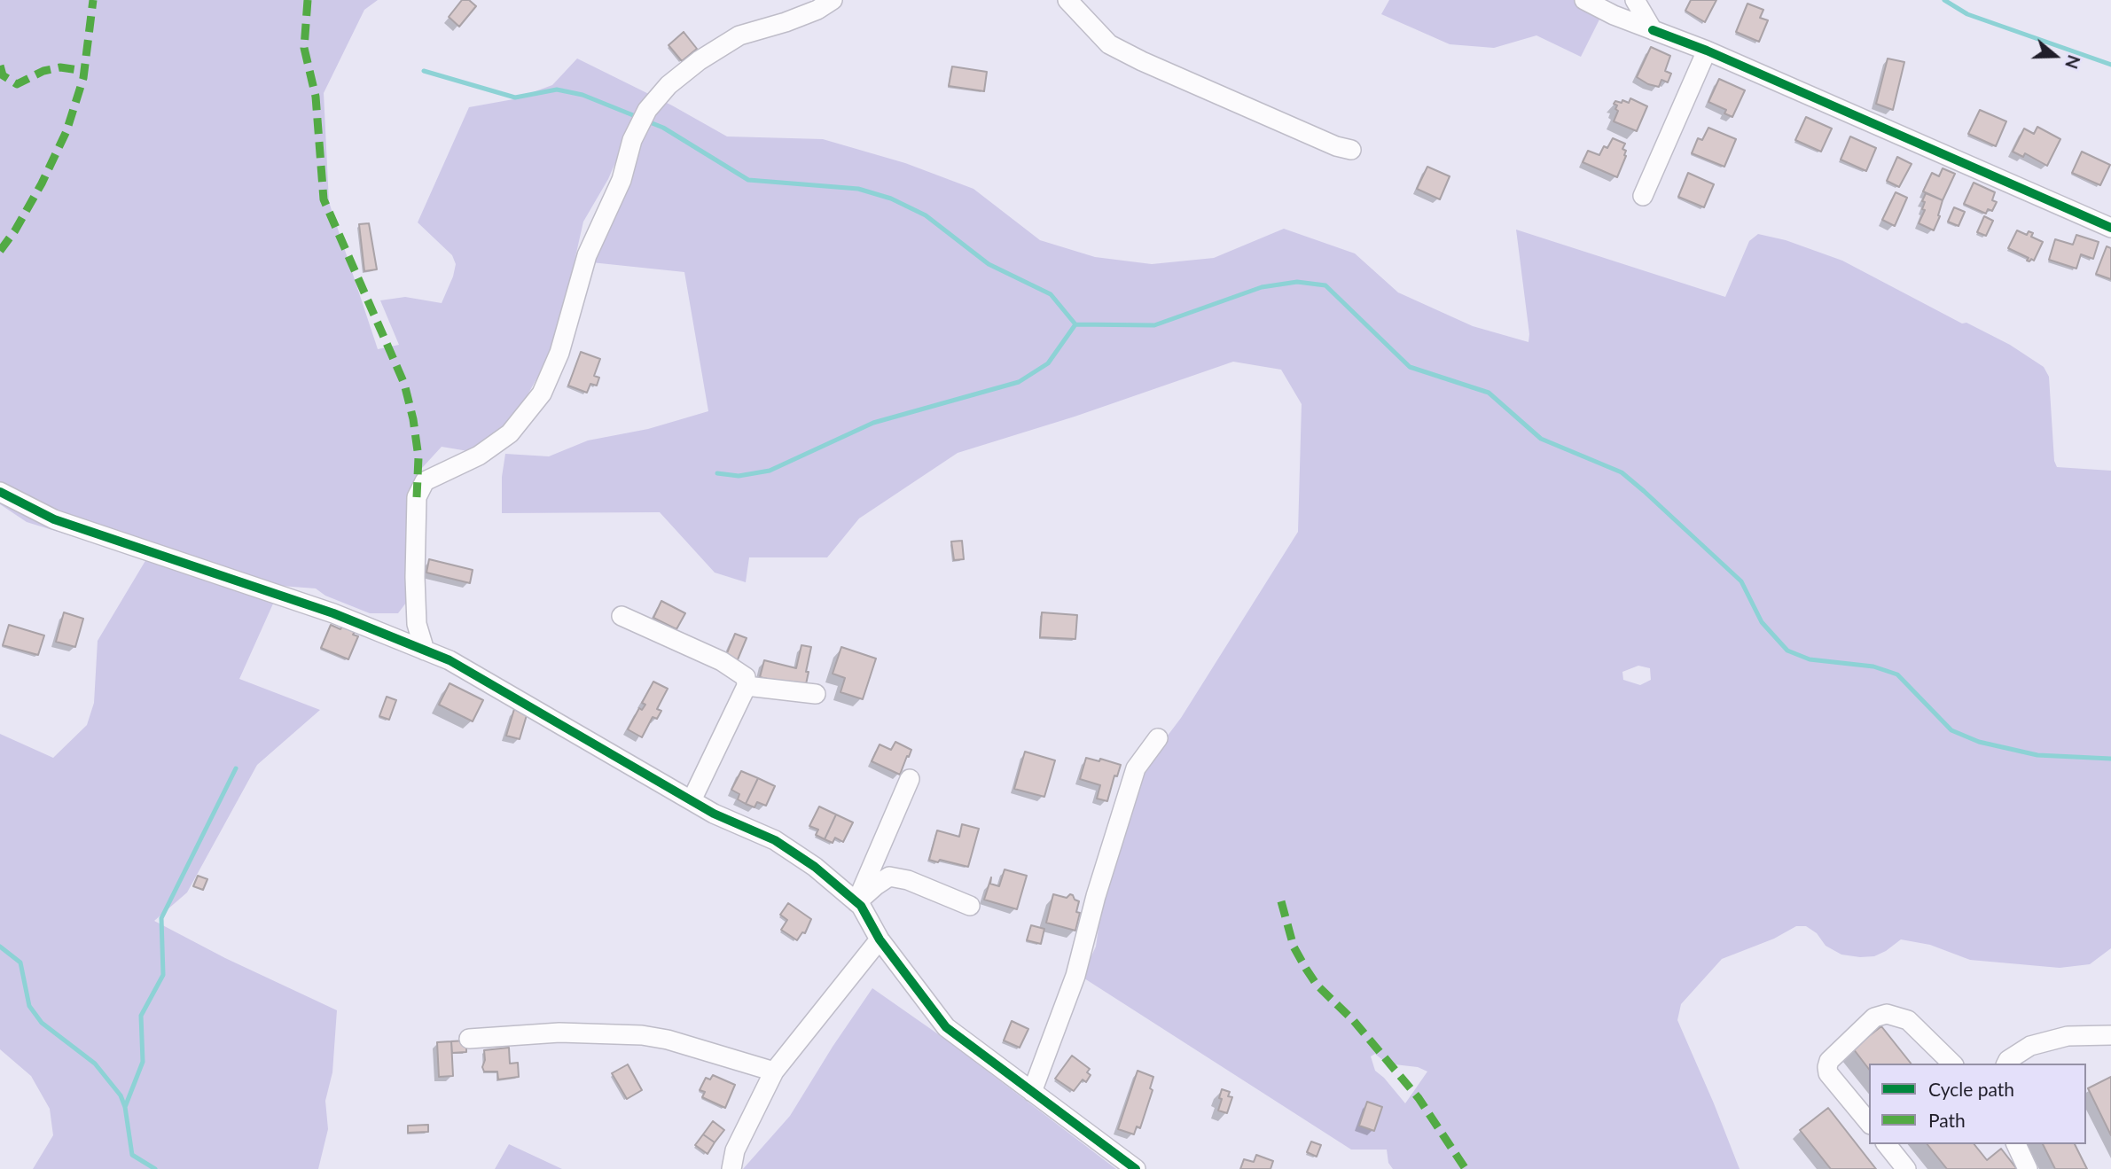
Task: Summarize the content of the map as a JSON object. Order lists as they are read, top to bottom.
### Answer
{
  "legend": ["Cycle path", "Path"],
  "north": "right"
}
